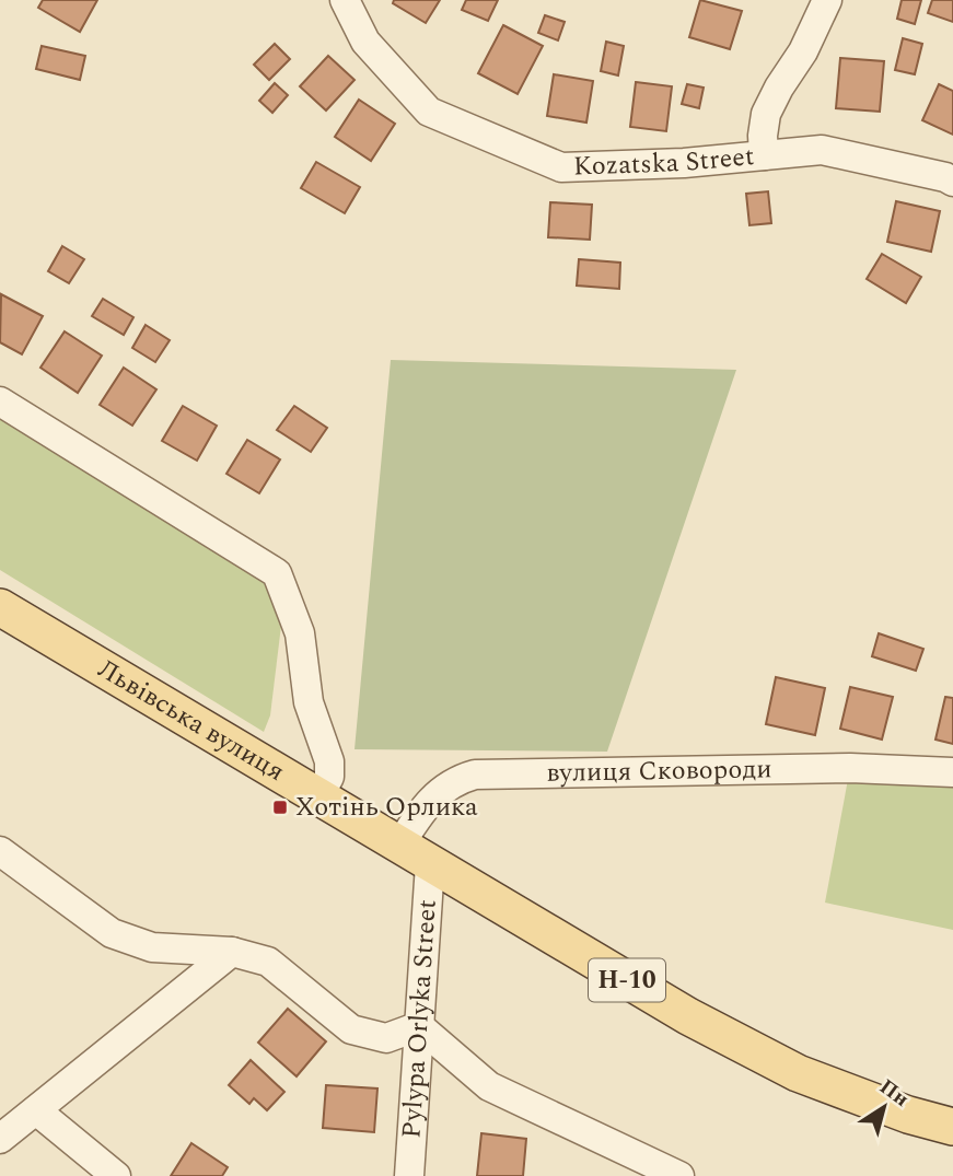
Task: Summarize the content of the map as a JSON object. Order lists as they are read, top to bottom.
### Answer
{
  "streets": {
    "main road": ["Львівська вулиця", "Н-10"],
    "street": ["Kozatska Street", "вулиця Сковороди", "Pylypa Orlyka Street"]
  },
  "crossings": [
    ["Львівська вулиця", "вулиця Сковороди"],
    ["Львівська вулиця", "Pylypa Orlyka Street"]
  ],
  "places": {
    "transit": ["Хотінь Орлика"]
  },
  "north": "top right"
}
